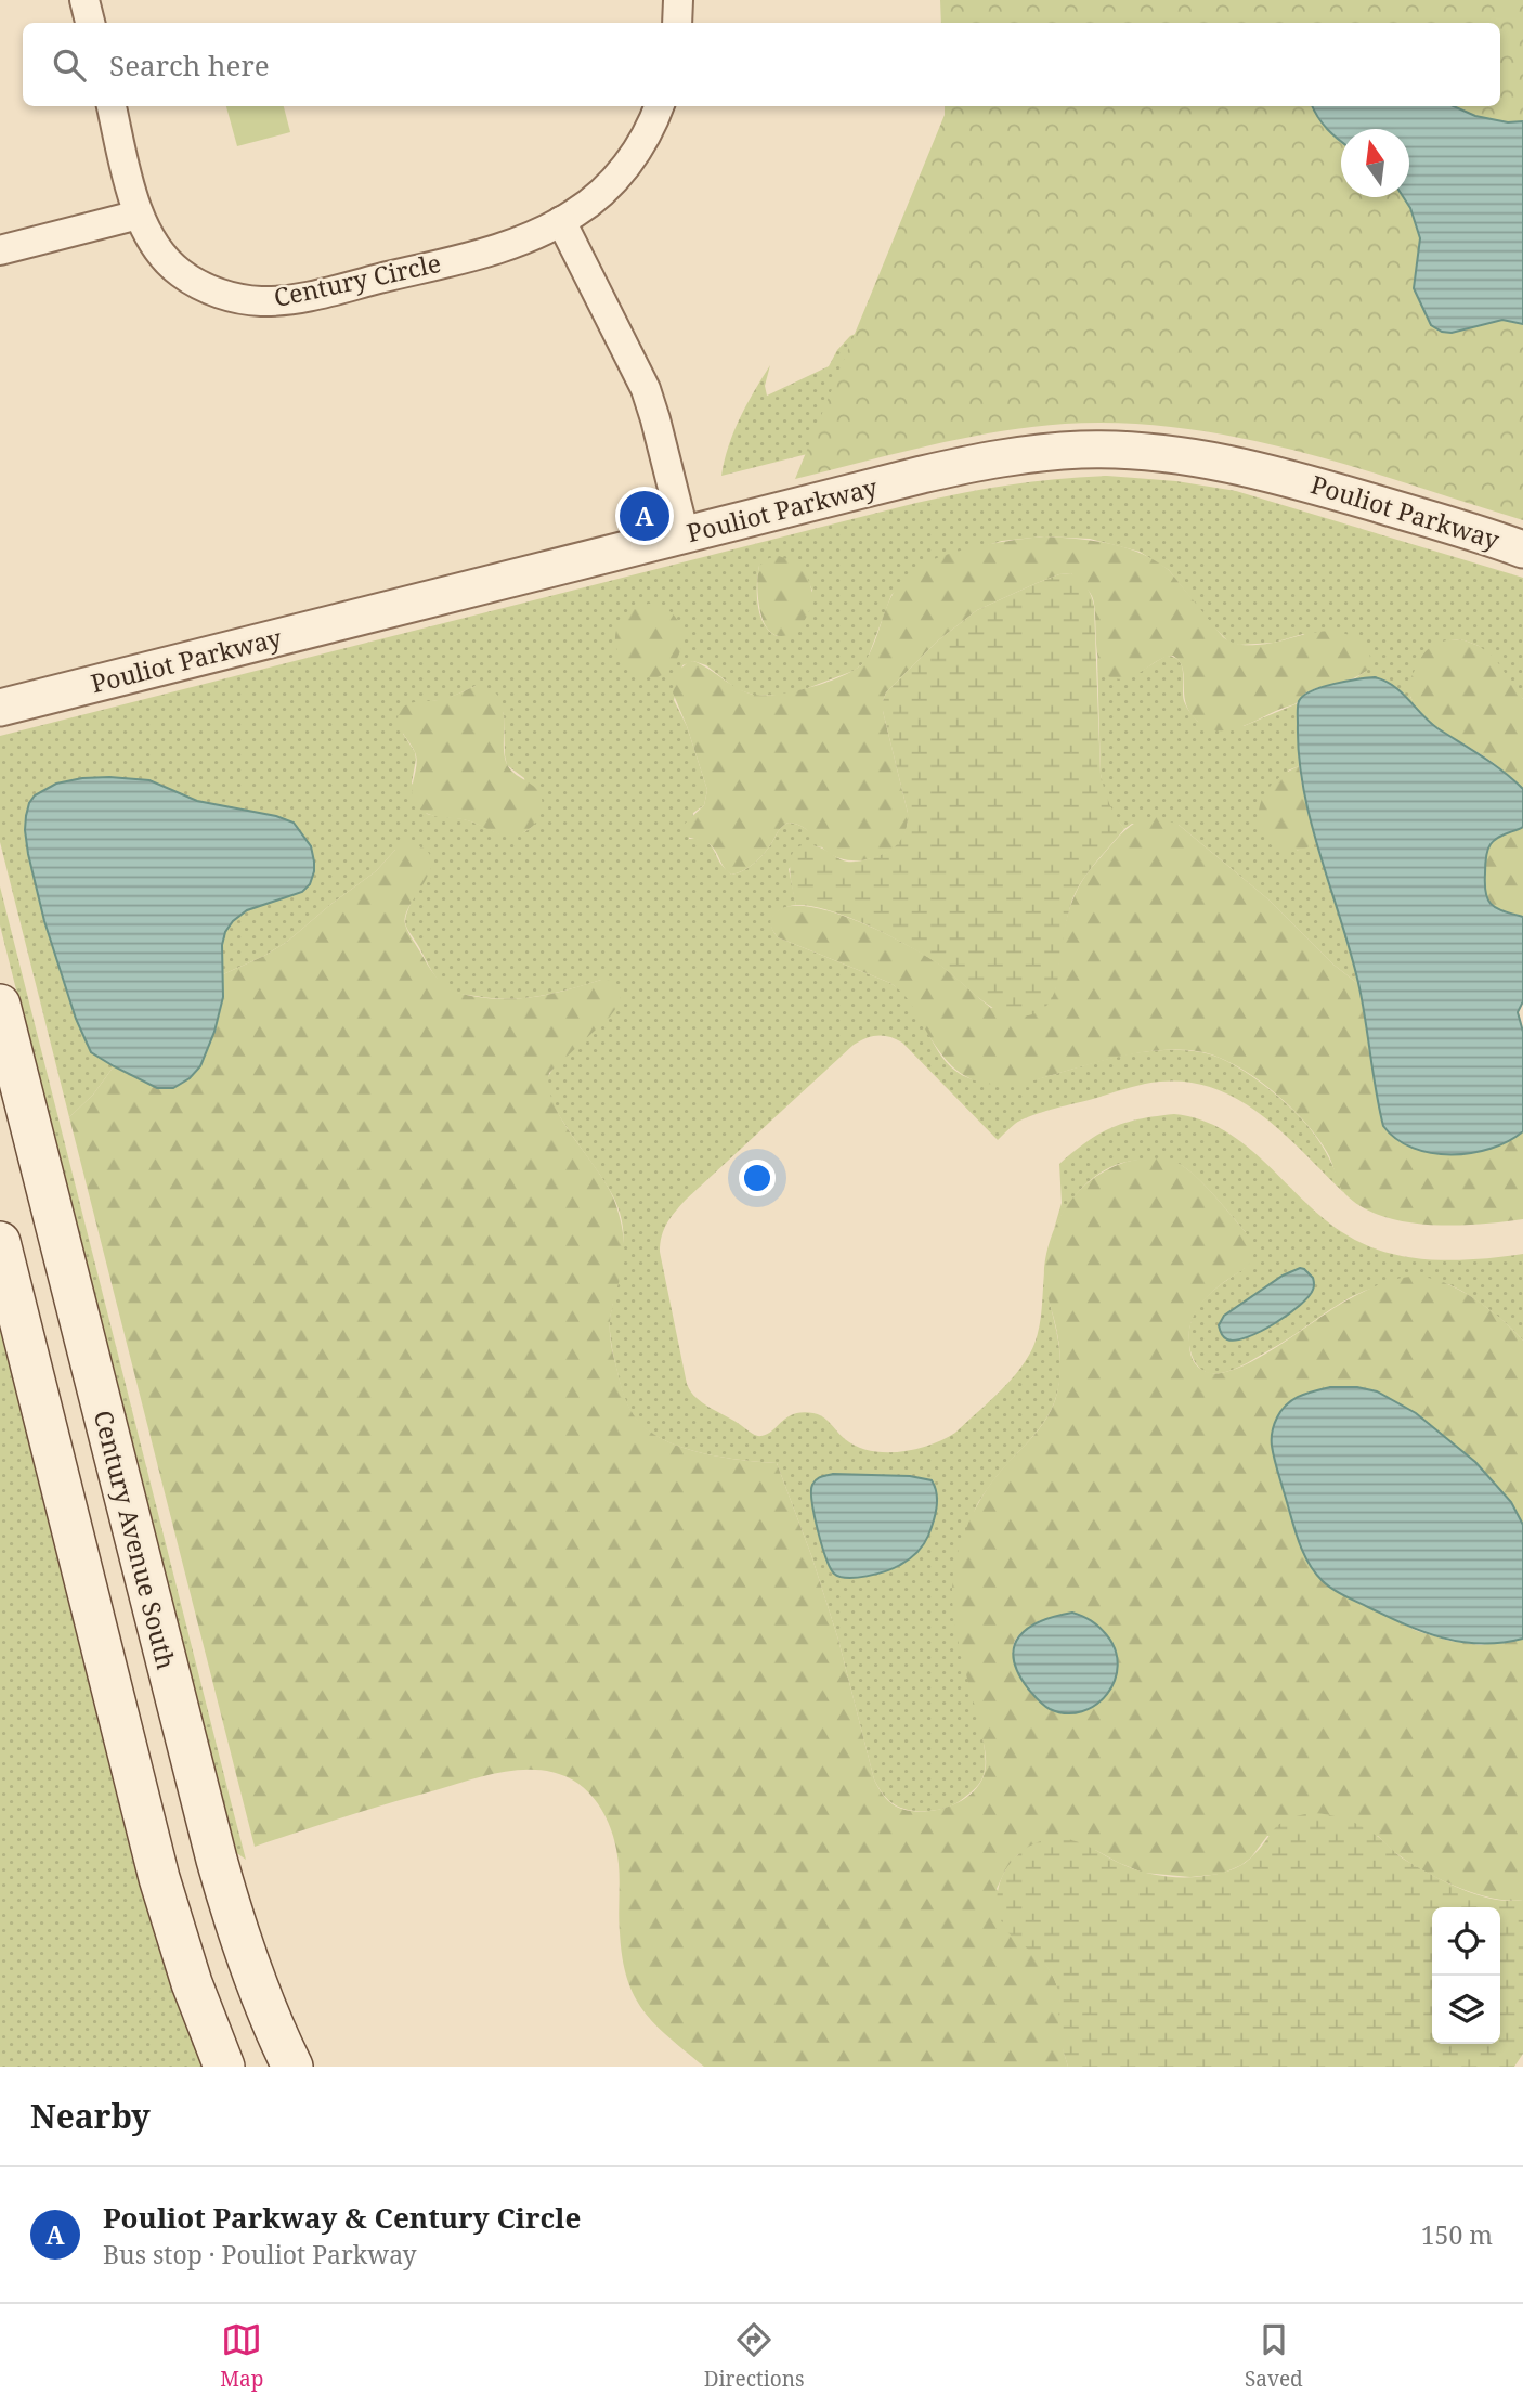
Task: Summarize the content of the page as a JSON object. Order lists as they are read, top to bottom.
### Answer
{
  "streets": {
    "main road": ["Century Avenue South"],
    "street": ["Century Circle", "Pouliot Parkway"]
  },
  "north": "top",
  "page": {
    "search": "Search here",
    "pins": "A",
    "heading": "Nearby",
    "list": [
      {
        "mark": "A",
        "name": "Pouliot Parkway & Century Circle",
        "note": "Bus stop · Pouliot Parkway",
        "value": "150 m"
      }
    ],
    "nav": ["Map", "Directions", "Saved"]
  }
}
